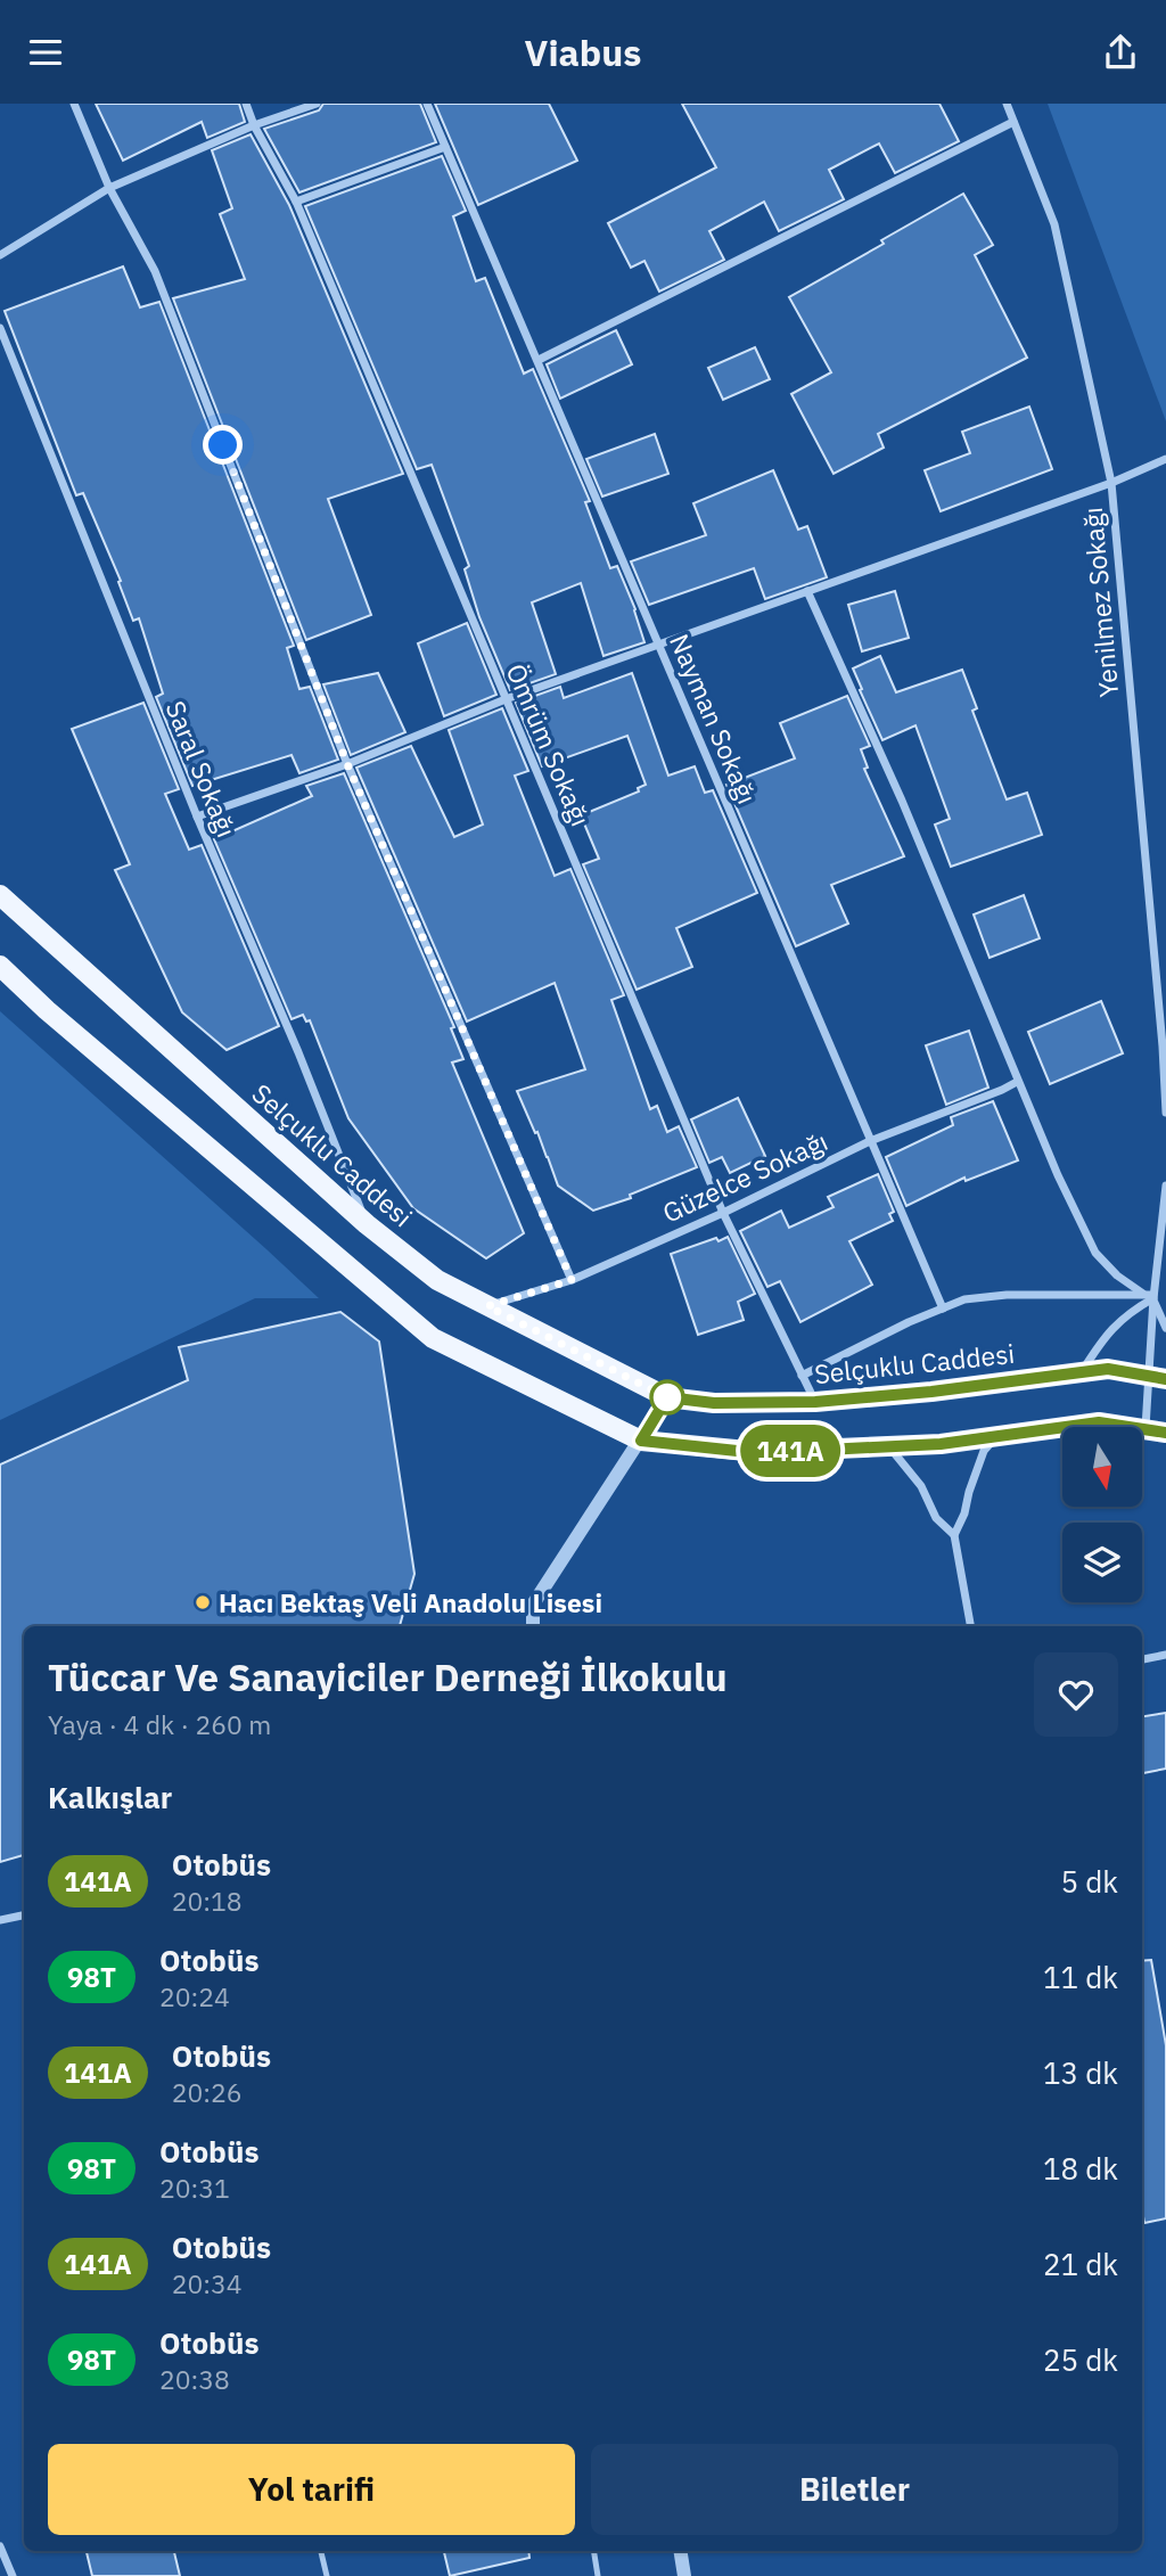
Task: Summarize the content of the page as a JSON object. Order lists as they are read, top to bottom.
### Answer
{
  "streets": {
    "main road": ["Selçuklu Caddesi"],
    "street": [
      "Yenilmez Sokağı",
      "Nayman Sokağı",
      "Ömrüm Sokağı",
      "Saral Sokağı",
      "Güzelce Sokağı"
    ]
  },
  "crossings": [
    ["Nayman Sokağı", "Güzelce Sokağı"],
    ["Ömrüm Sokağı", "Selçuklu Caddesi"],
    ["Ömrüm Sokağı", "Güzelce Sokağı"],
    ["Saral Sokağı", "Selçuklu Caddesi"],
    ["Selçuklu Caddesi", "Güzelce Sokağı"]
  ],
  "places": ["Hacı Bektaş Veli Anadolu Lisesi"],
  "lines": ["bus line 141A"],
  "north": "bottom",
  "page": {
    "header": "Viabus",
    "on_map": "141A",
    "heading": [
      ["Tüccar Ve Sanayiciler Derneği İlkokulu", "Yaya · 4 dk · 260 m"],
      "Kalkışlar"
    ],
    "list": [
      {
        "mark": "141A",
        "name": "Otobüs",
        "note": "20:18",
        "value": "5 dk"
      },
      {
        "mark": "98T",
        "name": "Otobüs",
        "note": "20:24",
        "value": "11 dk"
      },
      {
        "mark": "141A",
        "name": "Otobüs",
        "note": "20:26",
        "value": "13 dk"
      },
      {
        "mark": "98T",
        "name": "Otobüs",
        "note": "20:31",
        "value": "18 dk"
      },
      {
        "mark": "141A",
        "name": "Otobüs",
        "note": "20:34",
        "value": "21 dk"
      },
      {
        "mark": "98T",
        "name": "Otobüs",
        "note": "20:38",
        "value": "25 dk"
      }
    ],
    "buttons": ["Yol tarifi", "Biletler"]
  }
}
